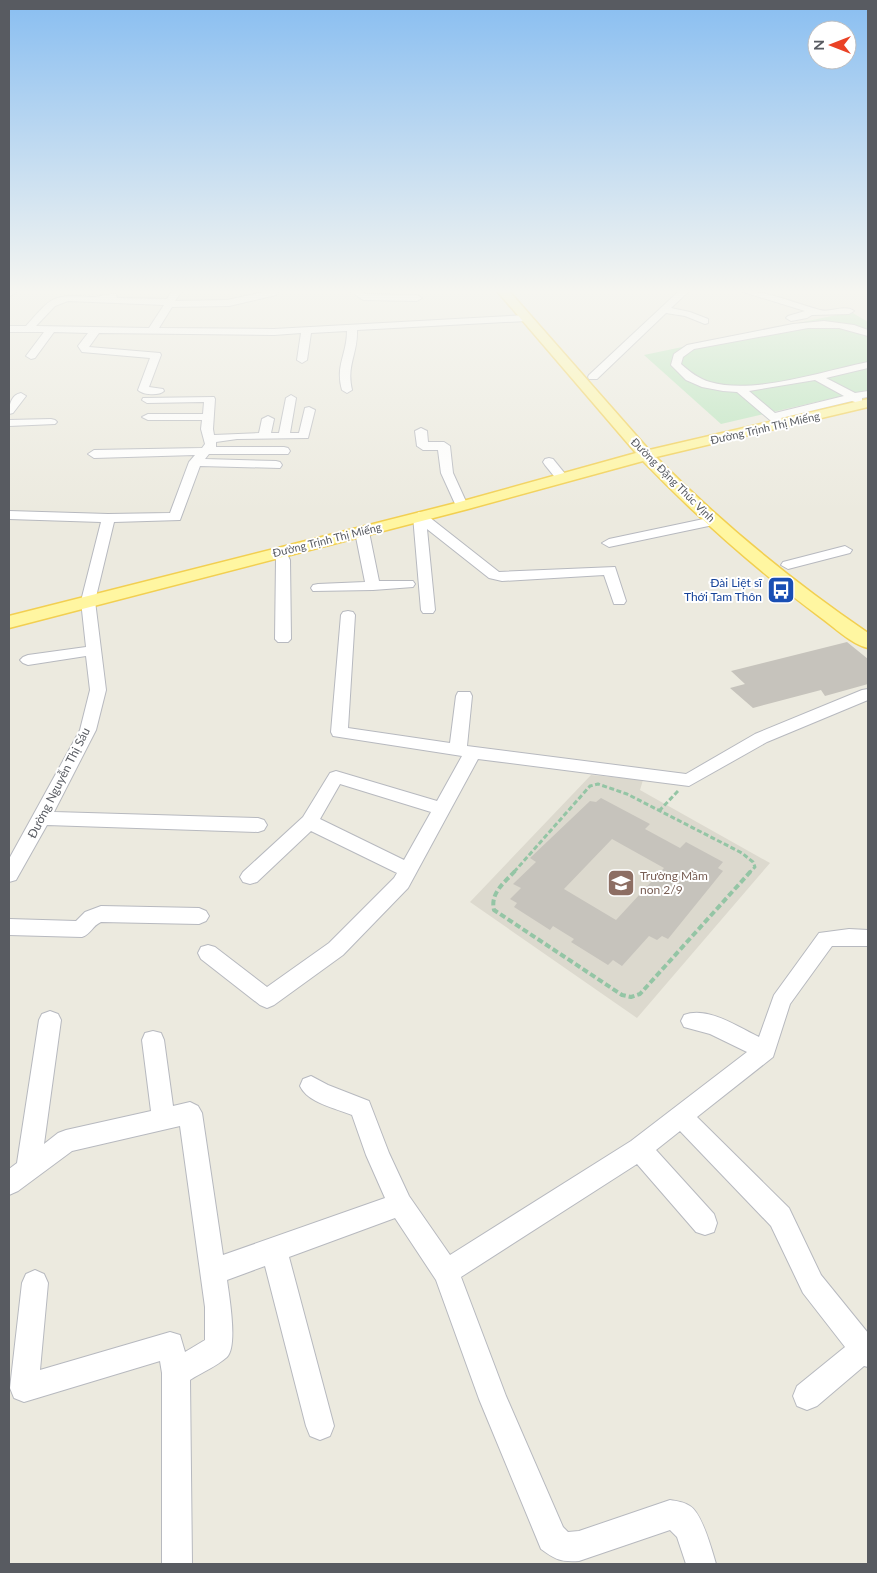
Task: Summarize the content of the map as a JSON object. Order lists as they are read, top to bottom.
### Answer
{
  "streets": {
    "main road": ["Đường Trịnh Thị Miếng", "Đường Đặng Thúc Vịnh"],
    "street": ["Đường Nguyễn Thị Sáu"]
  },
  "crossings": [
    ["Đường Trịnh Thị Miếng", "Đường Đặng Thúc Vịnh"],
    ["Đường Trịnh Thị Miếng", "Đường Nguyễn Thị Sáu"]
  ],
  "places": {
    "bus stop": ["Đài Liệt sĩ Thới Tam Thôn"],
    "school or university": ["Trường Mầm non 2/9"]
  },
  "north": "left"
}
